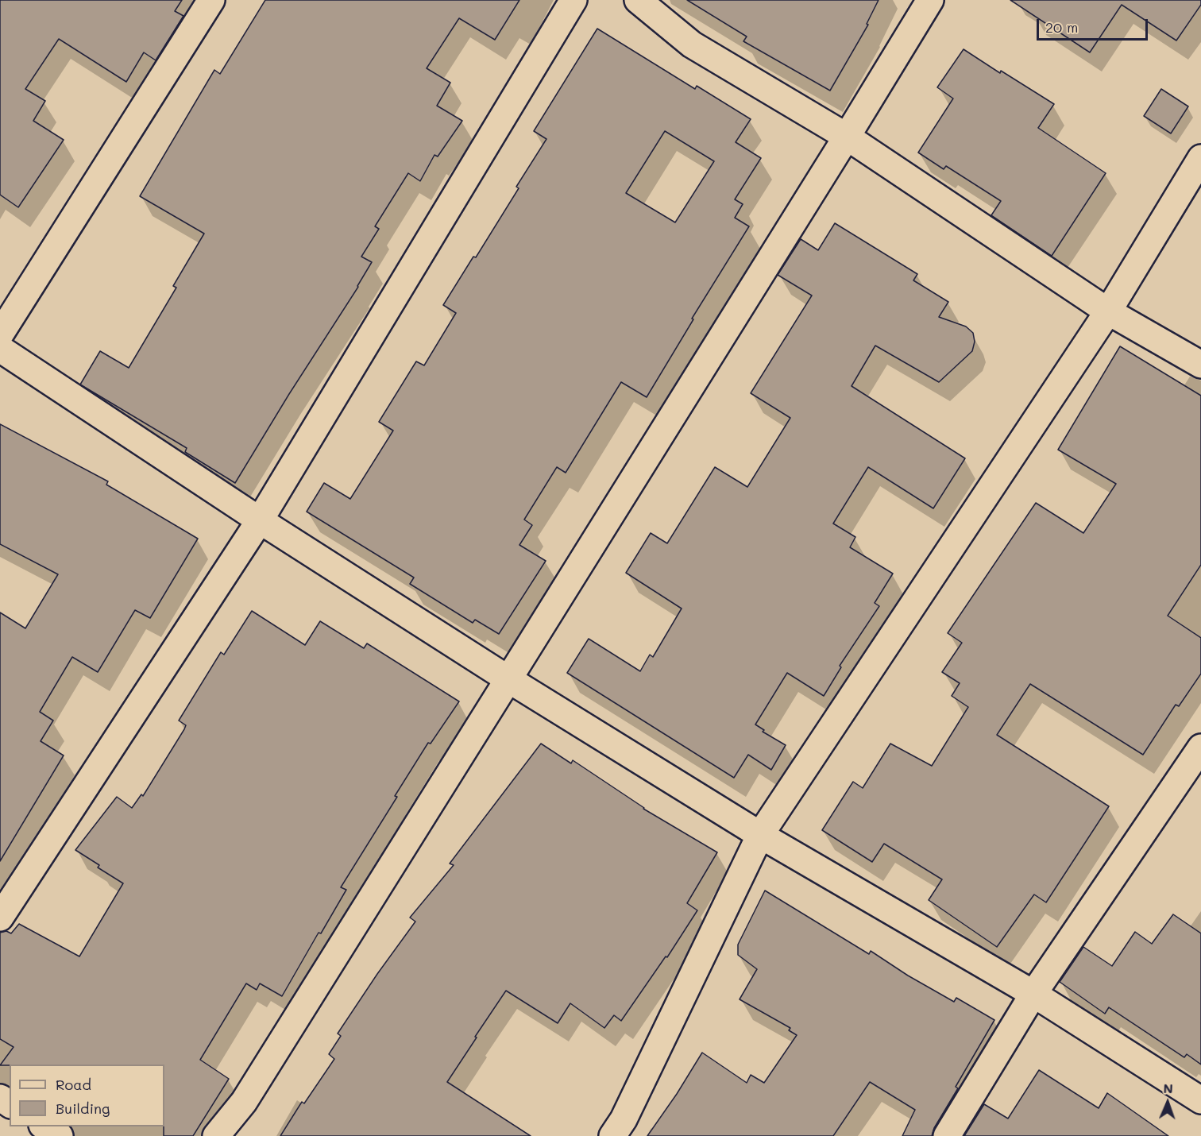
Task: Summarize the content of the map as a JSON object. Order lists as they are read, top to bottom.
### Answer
{
  "legend": ["Road", "Building"],
  "scale_bar": "20 m",
  "north": "top"
}
